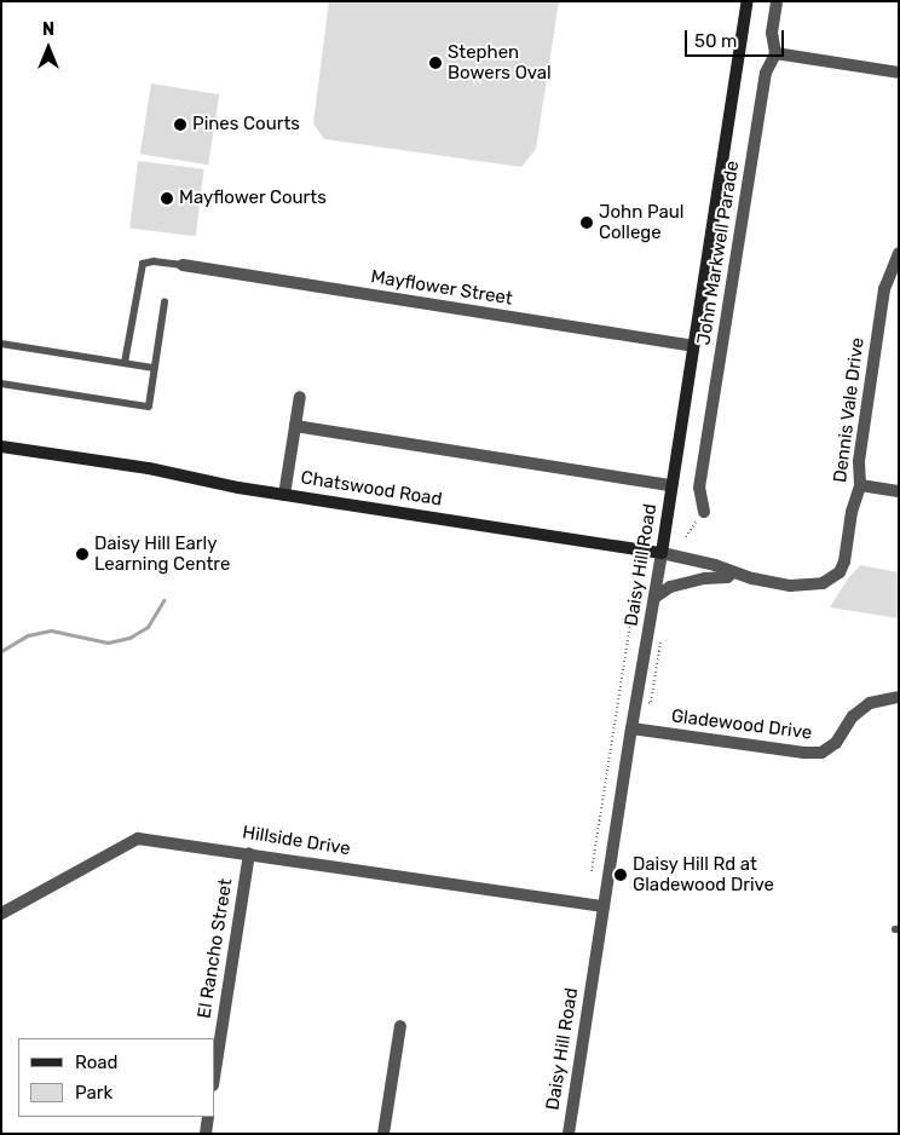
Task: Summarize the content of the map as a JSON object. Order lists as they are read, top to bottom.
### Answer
{
  "streets": {
    "main road": ["Chatswood Road", "Daisy Hill Road"],
    "street": [
      "John Markwell Parade",
      "Mayflower Street",
      "Dennis Vale Drive",
      "Gladewood Drive",
      "Hillside Drive",
      "El Rancho Street"
    ]
  },
  "crossings": [
    ["Mayflower Street", "Daisy Hill Road"],
    ["Dennis Vale Drive", "Chatswood Road"],
    ["Chatswood Road", "Daisy Hill Road"],
    ["Daisy Hill Road", "Gladewood Drive"],
    ["Daisy Hill Road", "Hillside Drive"],
    ["Hillside Drive", "El Rancho Street"]
  ],
  "places": [
    "Stephen Bowers Oval",
    "Pines Courts",
    "Mayflower Courts",
    "John Paul College",
    "Daisy Hill Early Learning Centre",
    "Daisy Hill Rd at Gladewood Drive"
  ],
  "legend": ["Road", "Park"],
  "scale_bar": "50 m",
  "north": "top"
}
